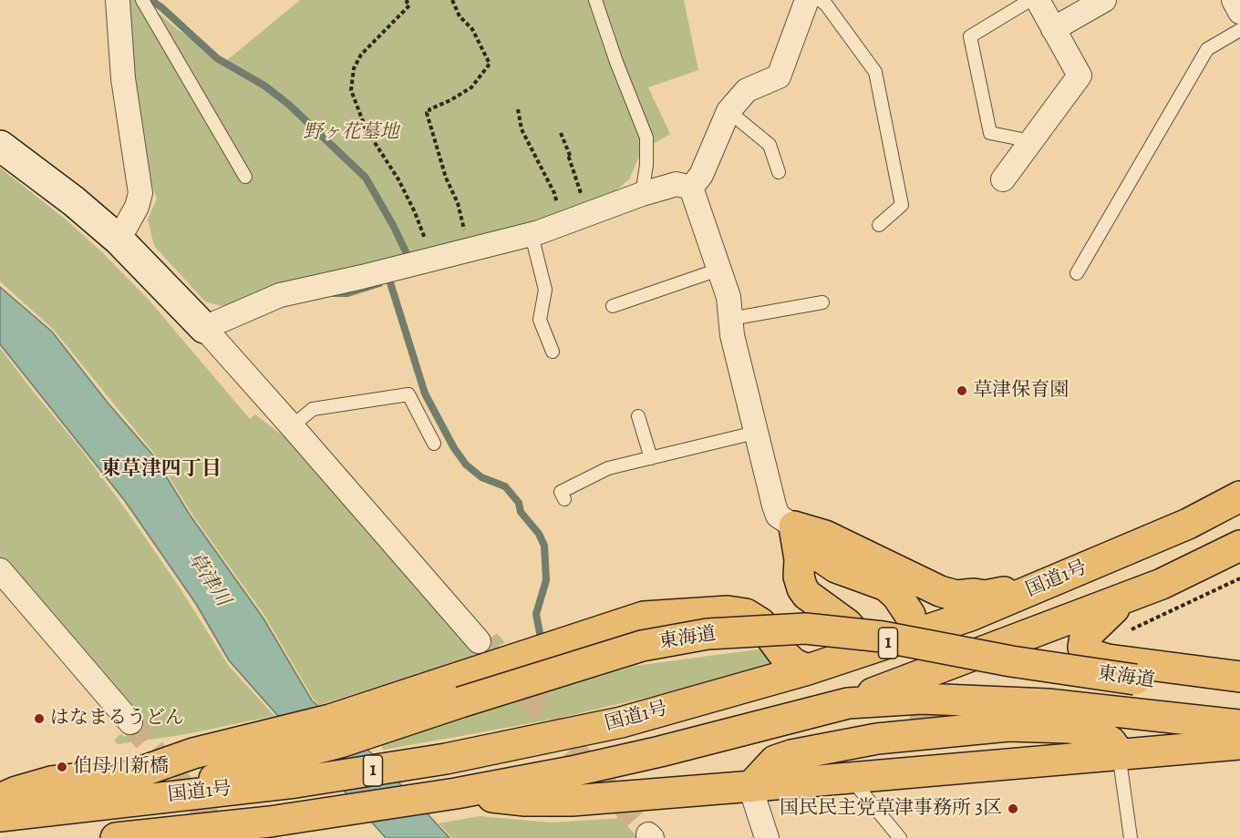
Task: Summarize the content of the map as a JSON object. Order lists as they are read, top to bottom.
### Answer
{
  "streets": {
    "highway": ["国道1号", "東海道", "1"]
  },
  "crossings": [
    ["国道1号", "東海道"],
    ["東海道", "1"]
  ],
  "districts": ["東草津四丁目"],
  "water": ["草津川"],
  "parks": ["野ヶ花墓地"],
  "places": [
    "草津保育園",
    "はなまるうどん",
    "伯母川新橋",
    "国民民主党草津事務所 3区"
  ]
}
